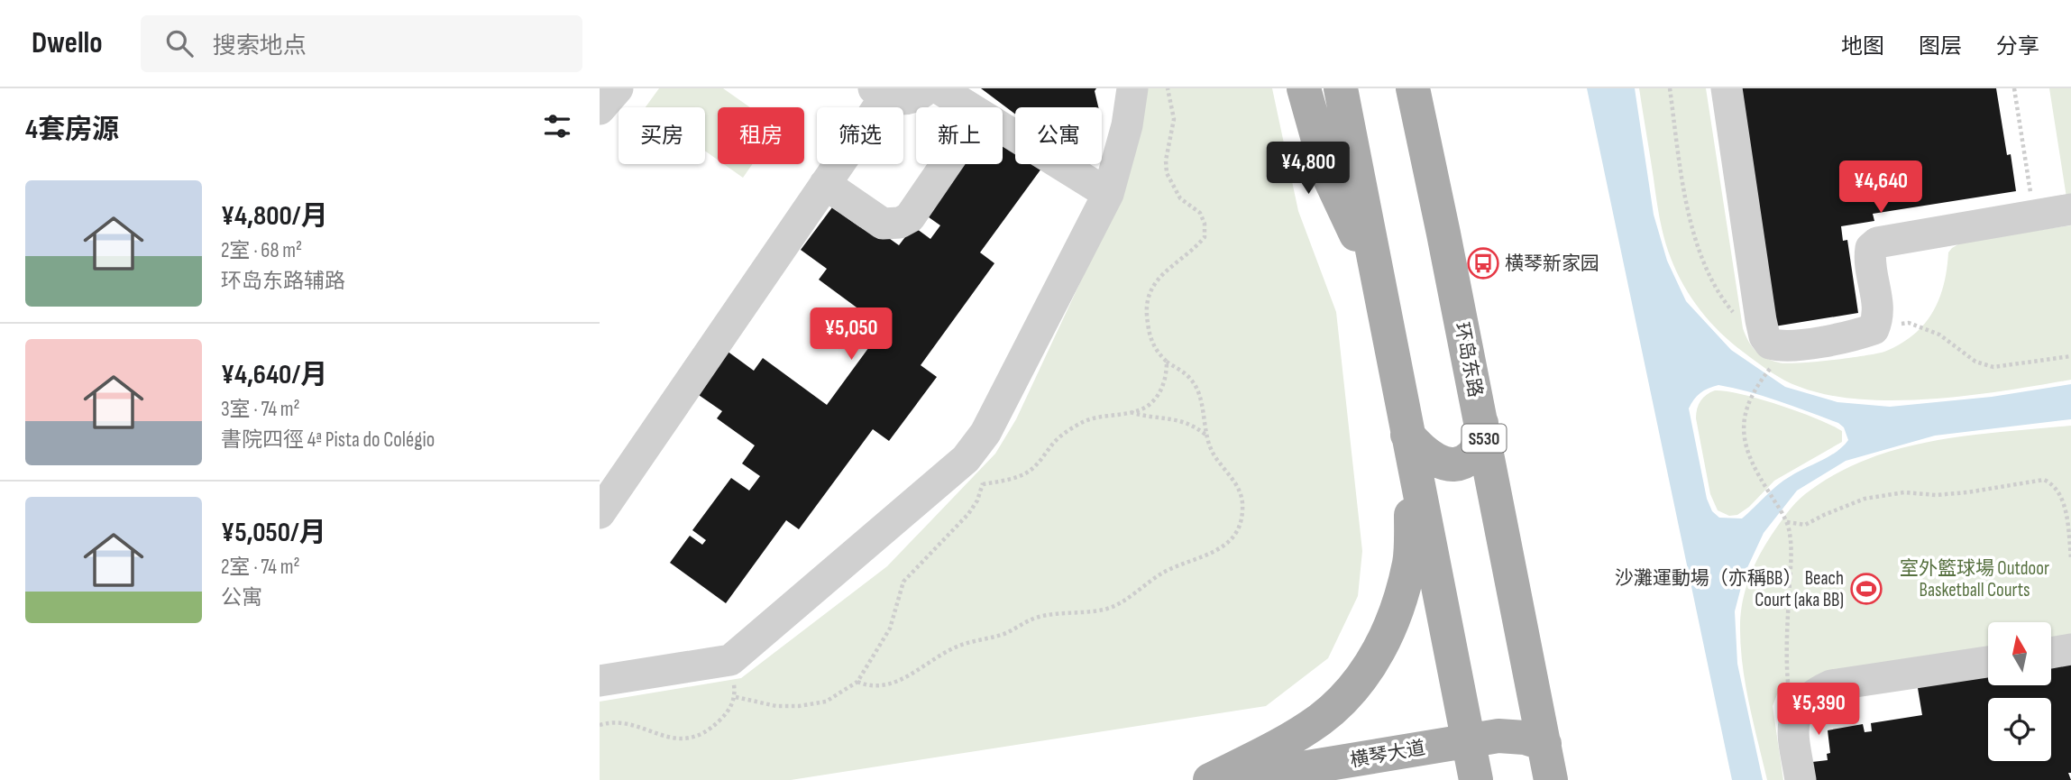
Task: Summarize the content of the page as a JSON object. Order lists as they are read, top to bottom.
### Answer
{
  "streets": {
    "main road": ["环岛东路", "S530", "横琴大道"]
  },
  "crossings": [
    ["环岛东路", "横琴大道"]
  ],
  "parks": ["室外籃球場 Outdoor Basketball Courts"],
  "places": {
    "bus stop": ["横琴新家园"],
    "sports": ["沙灘運動場（亦稱BB） Beach Court (aka BB)"]
  },
  "north": "top",
  "page": {
    "header": "Dwello",
    "search": "搜索地点",
    "nav": ["地图", "图层", "分享"],
    "heading": "4套房源",
    "chip": [
      "买房",
      "租房",
      "筛选",
      "新上",
      "公寓"
    ],
    "price": [
      "¥4,800",
      "¥4,640",
      "¥5,050",
      "¥5,390"
    ],
    "list": [
      {
        "name": "¥4,800/月",
        "note": "2室 · 68 m² · 环岛东路辅路"
      },
      {
        "name": "¥4,640/月",
        "note": "3室 · 74 m² · 書院四徑 4ª Pista do Colégio"
      },
      {
        "name": "¥5,050/月",
        "note": "2室 · 74 m² · 公寓"
      }
    ]
  }
}
